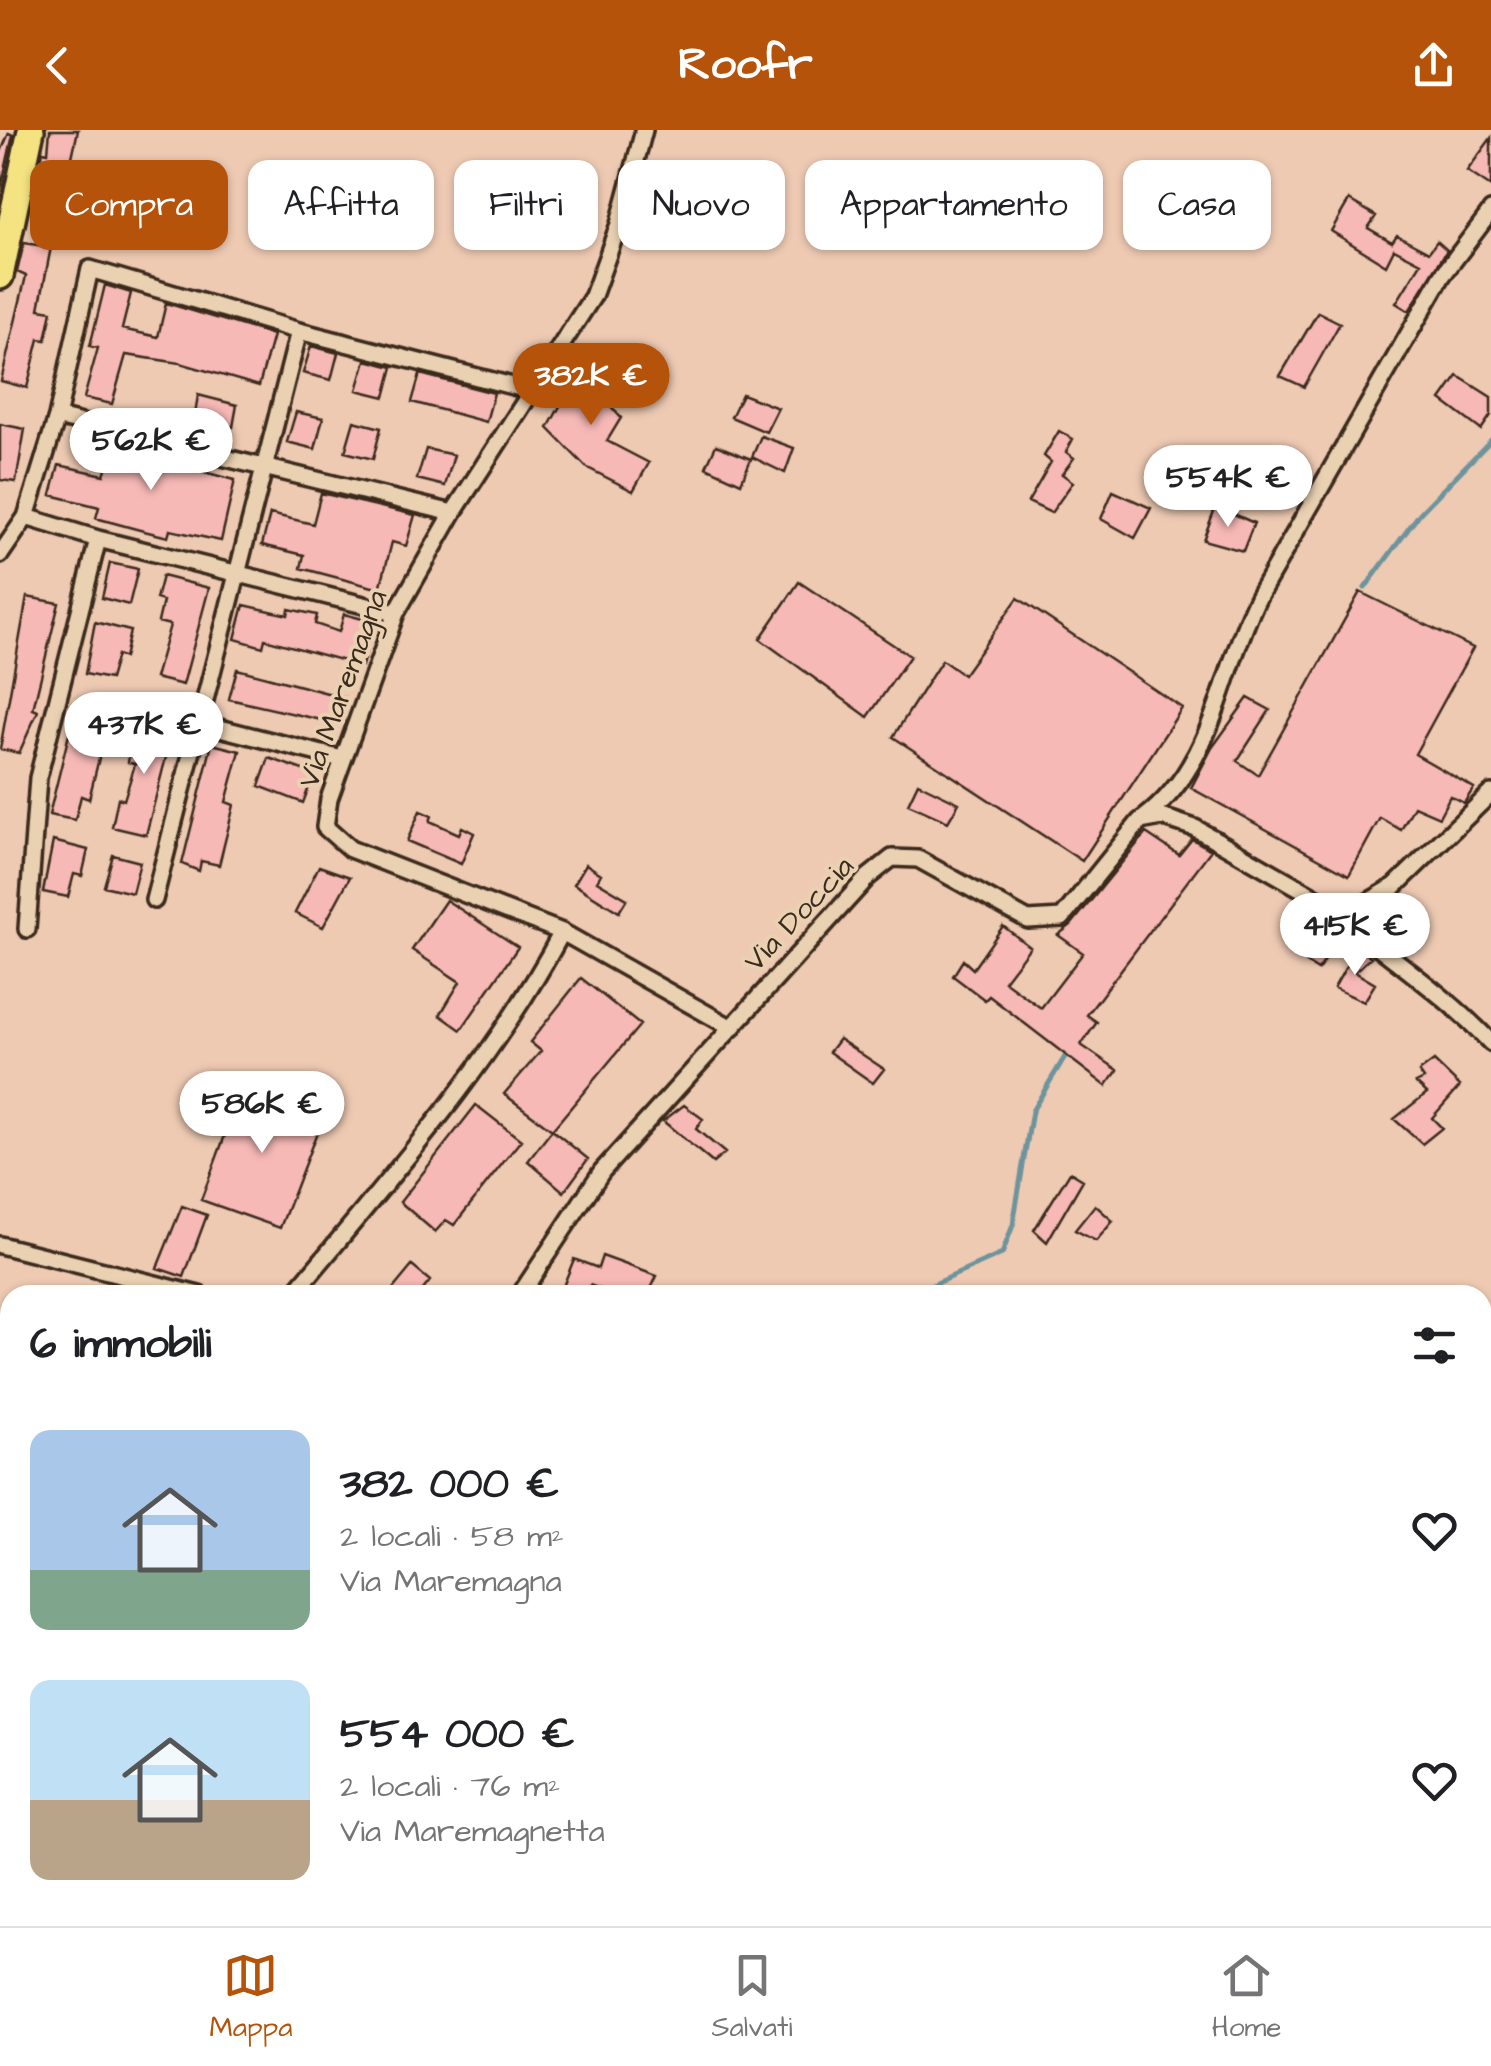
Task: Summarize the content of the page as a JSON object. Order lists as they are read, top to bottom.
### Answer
{
  "streets": {
    "street": ["Via Maremagna", "Via Doccia"]
  },
  "crossings": [
    ["Via Maremagna", "Via Doccia"]
  ],
  "page": {
    "header": "Roofr",
    "chip": [
      "Compra",
      "Affitta",
      "Filtri",
      "Nuovo",
      "Appartamento",
      "Casa"
    ],
    "price": [
      "382K €",
      "562K €",
      "554K €",
      "437K €",
      "415K €",
      "586K €"
    ],
    "heading": "6 immobili",
    "list": [
      {
        "name": "382 000 €",
        "note": "2 locali · 58 m² · Via Maremagna"
      },
      {
        "name": "554 000 €",
        "note": "2 locali · 76 m² · Via Maremagnetta"
      }
    ],
    "tabs": ["Mappa", "Salvati", "Home"]
  }
}
